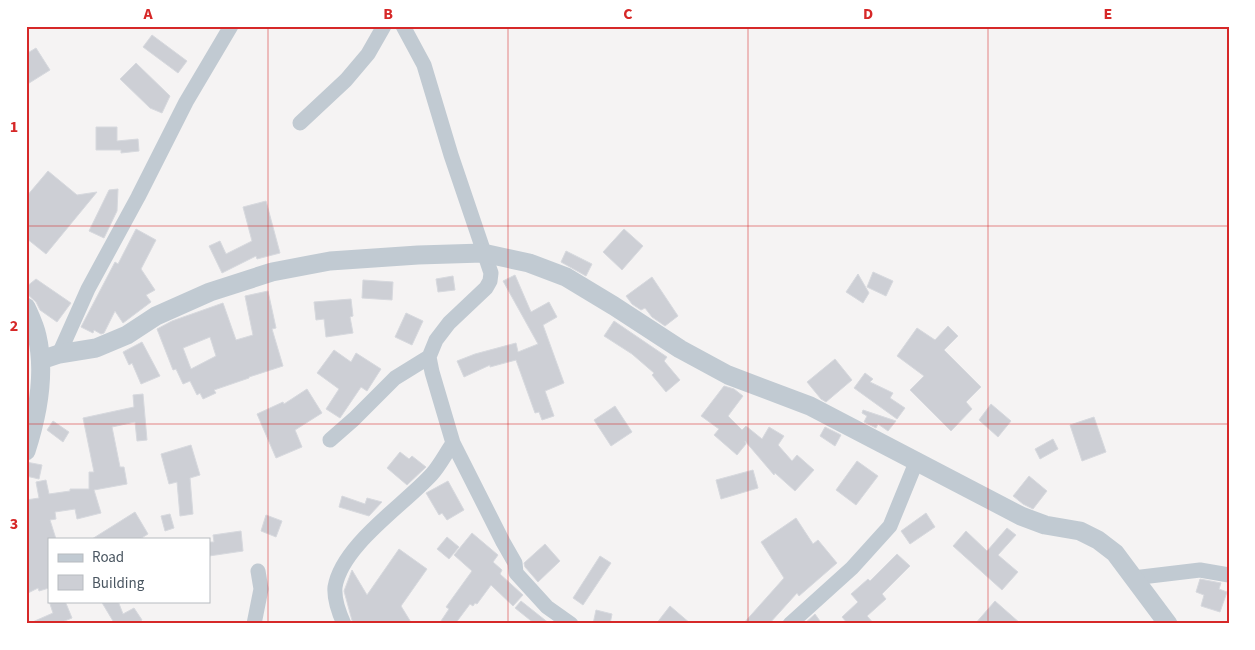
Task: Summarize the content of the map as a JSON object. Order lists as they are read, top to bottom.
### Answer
{
  "legend": ["Road", "Building"],
  "grid": {
    "columns": [
      "A",
      "B",
      "C",
      "D",
      "E"
    ],
    "rows": ["1", "2", "3"]
  }
}
